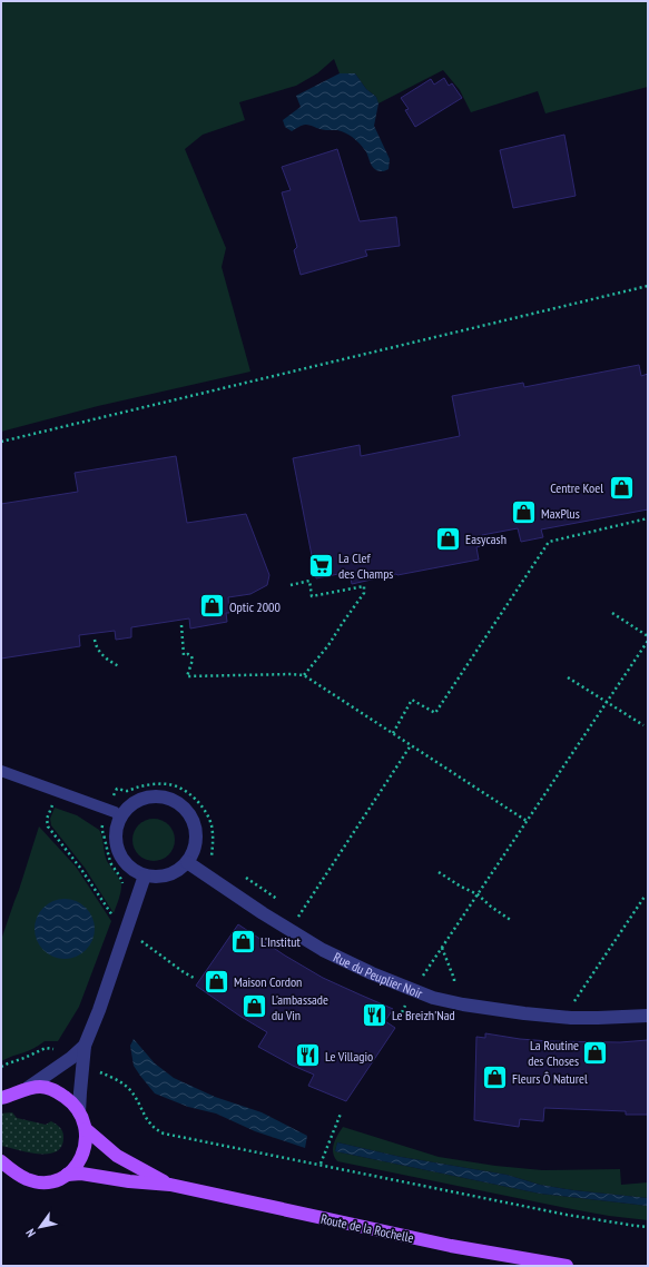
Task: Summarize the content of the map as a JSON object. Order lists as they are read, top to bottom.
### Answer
{
  "streets": {
    "main road": ["Route de la Rochelle"],
    "street": ["Rue du Peuplier Noir"]
  },
  "places": {
    "shop": [
      "Centre Koel",
      "MaxPlus",
      "Easycash",
      "Optic 2000",
      "L'Institut",
      "Maison Cordon",
      "L'ambassade du Vin",
      "La Routine des Choses",
      "Fleurs Ô Naturel"
    ],
    "supermarket": ["La Clef des Champs"],
    "restaurant": ["Le Breizh'Nad", "Le Villagio"]
  },
  "north": "bottom left"
}
